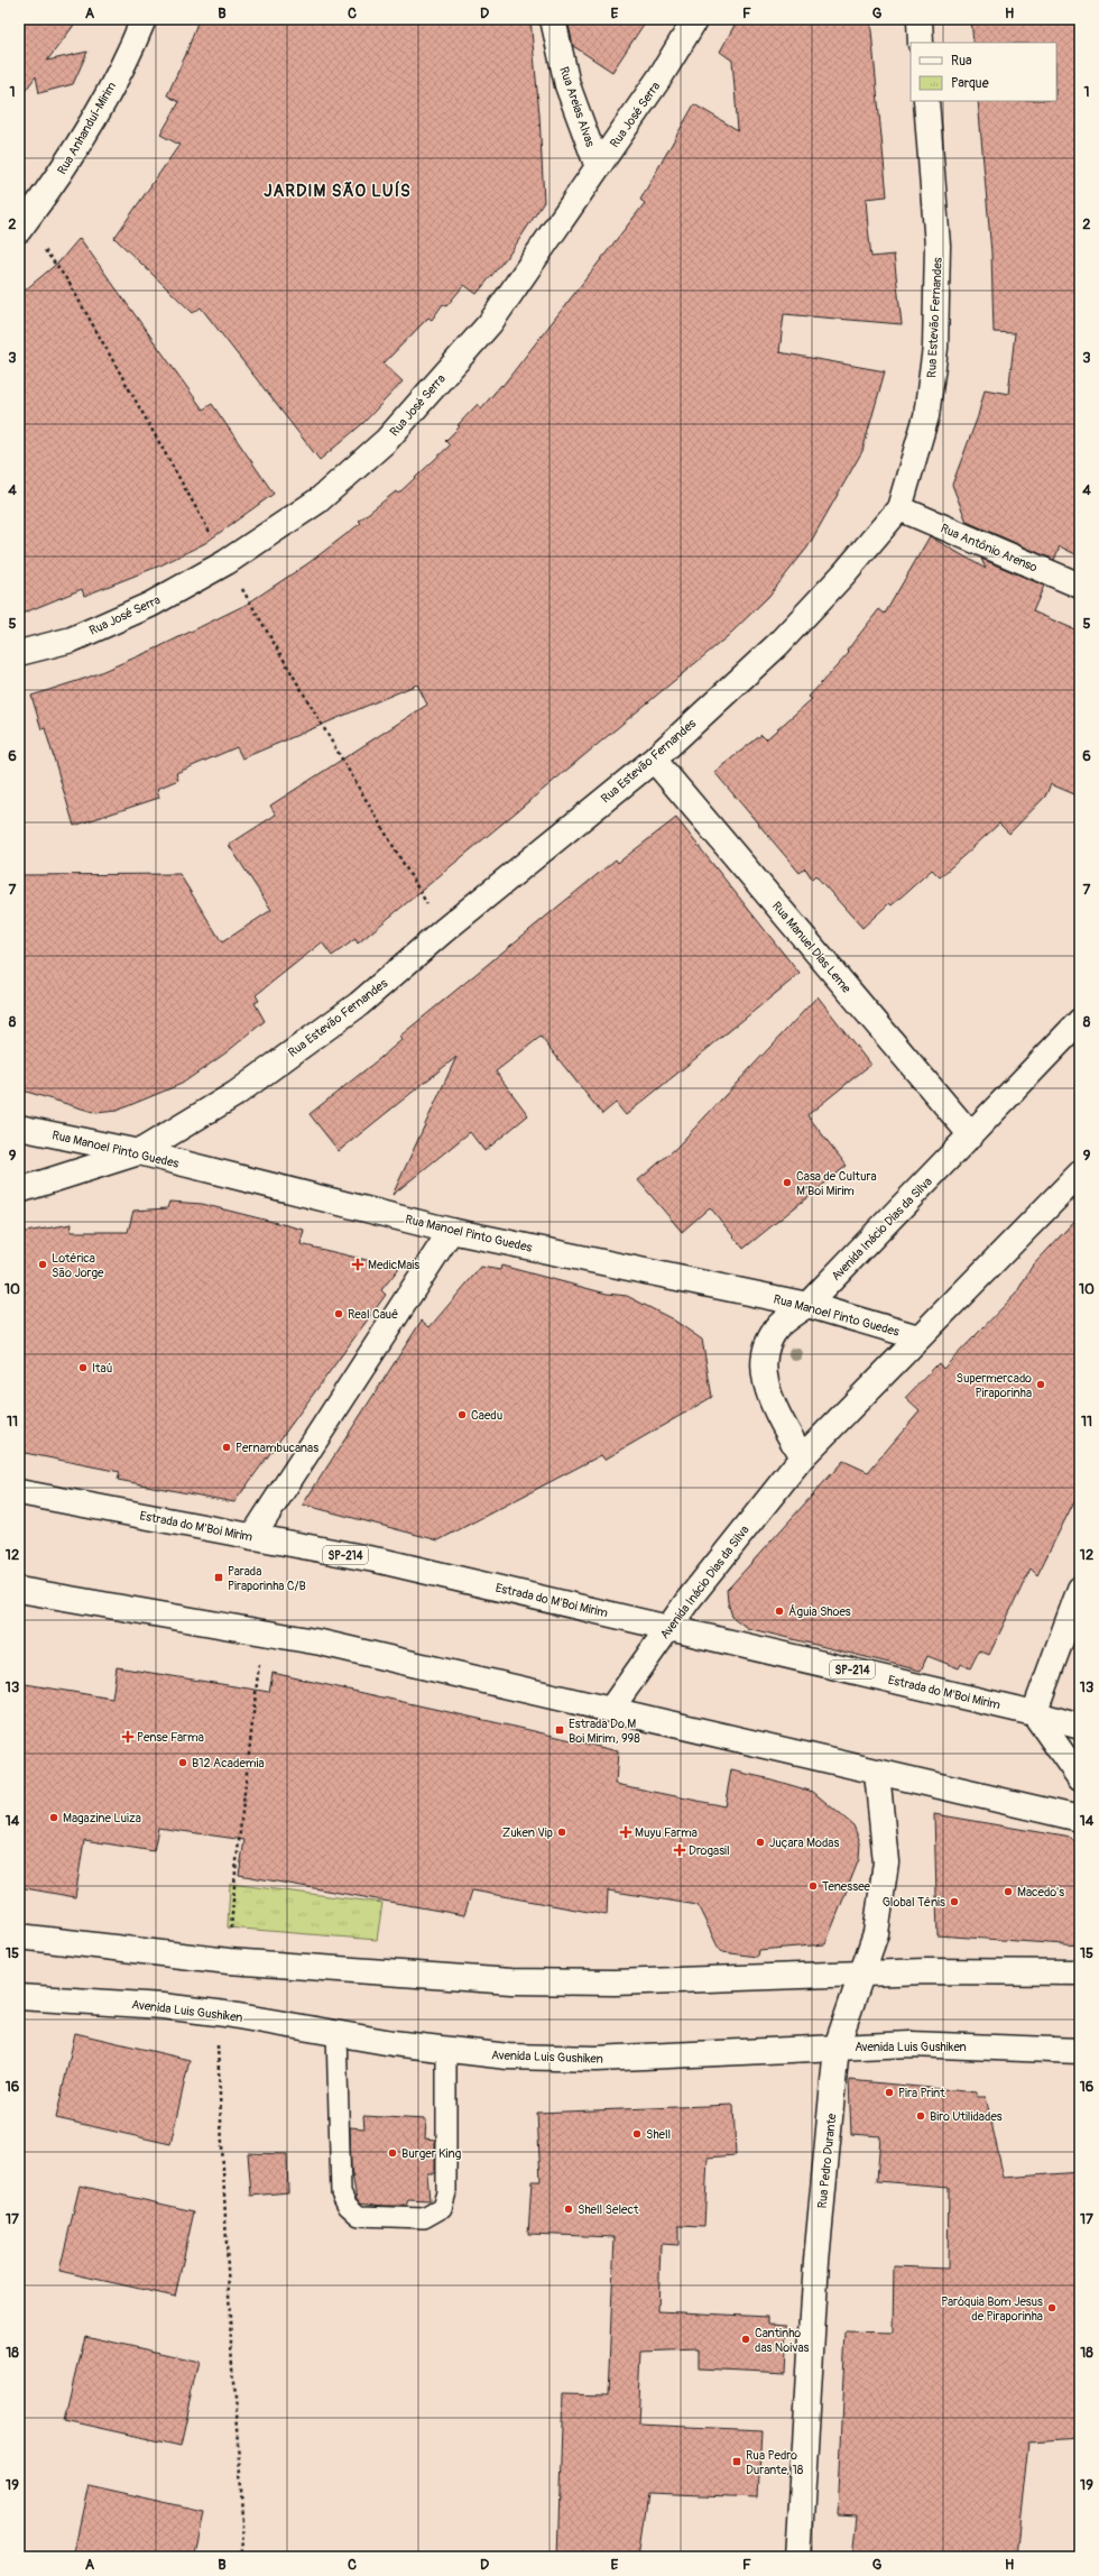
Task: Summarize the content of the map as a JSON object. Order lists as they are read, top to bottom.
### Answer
{
  "streets": {
    "street": [
      "Rua Areias Alvas",
      "Rua José Serra",
      "Rua Anhanduí-Mirim",
      "Rua Estevão Fernandes",
      "Rua Antônio Arenso",
      "Rua Manuel Dias Leme",
      "Rua Manoel Pinto Guedes",
      "Avenida Inácio Dias da Silva",
      "Estrada do M'Boi Mirim",
      "SP-214",
      "Avenida Luis Gushiken",
      "Rua Pedro Durante"
    ]
  },
  "crossings": [
    ["Rua Areias Alvas", "Rua José Serra"],
    ["Rua Estevão Fernandes", "Rua Antônio Arenso"],
    ["Rua Estevão Fernandes", "Rua Manuel Dias Leme"],
    ["Rua Estevão Fernandes", "Rua Manoel Pinto Guedes"],
    ["Rua Manuel Dias Leme", "Avenida Inácio Dias da Silva"],
    ["Rua Manoel Pinto Guedes", "Avenida Inácio Dias da Silva"],
    ["Avenida Inácio Dias da Silva", "Estrada do M'Boi Mirim"],
    ["Avenida Luis Gushiken", "Rua Pedro Durante"]
  ],
  "districts": ["JARDIM SÃO LUÍS"],
  "places": {
    "other": [
      "Casa de Cultura M'Boi Mirim",
      "Lotérica São Jorge",
      "Real Cauê",
      "Itaú",
      "Supermercado Piraporinha",
      "Caedu",
      "Pernambucanas",
      "Águia Shoes",
      "B12 Academia",
      "Magazine Luiza",
      "Zuken Vip",
      "Juçara Modas",
      "Tenessee",
      "Macedo's",
      "Global Tênis",
      "Pira Print",
      "Biro Utilidades",
      "Shell",
      "Burger King",
      "Shell Select",
      "Paróquia Bom Jesus de Piraporinha",
      "Cantinho das Noivas"
    ],
    "health": [
      "MedicMais",
      "Pense Farma",
      "Muyu Farma",
      "Drogasil"
    ],
    "transit": ["Parada Piraporinha C/B", "Estrada Do M Boi Mirim, 998", "Rua Pedro Durante, 18"]
  },
  "legend": ["Rua", "Parque"],
  "grid": {
    "columns": [
      "A",
      "B",
      "C",
      "D",
      "E",
      "F",
      "G",
      "H"
    ],
    "rows": [
      "1",
      "2",
      "3",
      "4",
      "5",
      "6",
      "7",
      "8",
      "9",
      "10",
      "11",
      "12",
      "13",
      "14",
      "15",
      "16",
      "17",
      "18",
      "19"
    ]
  }
}
